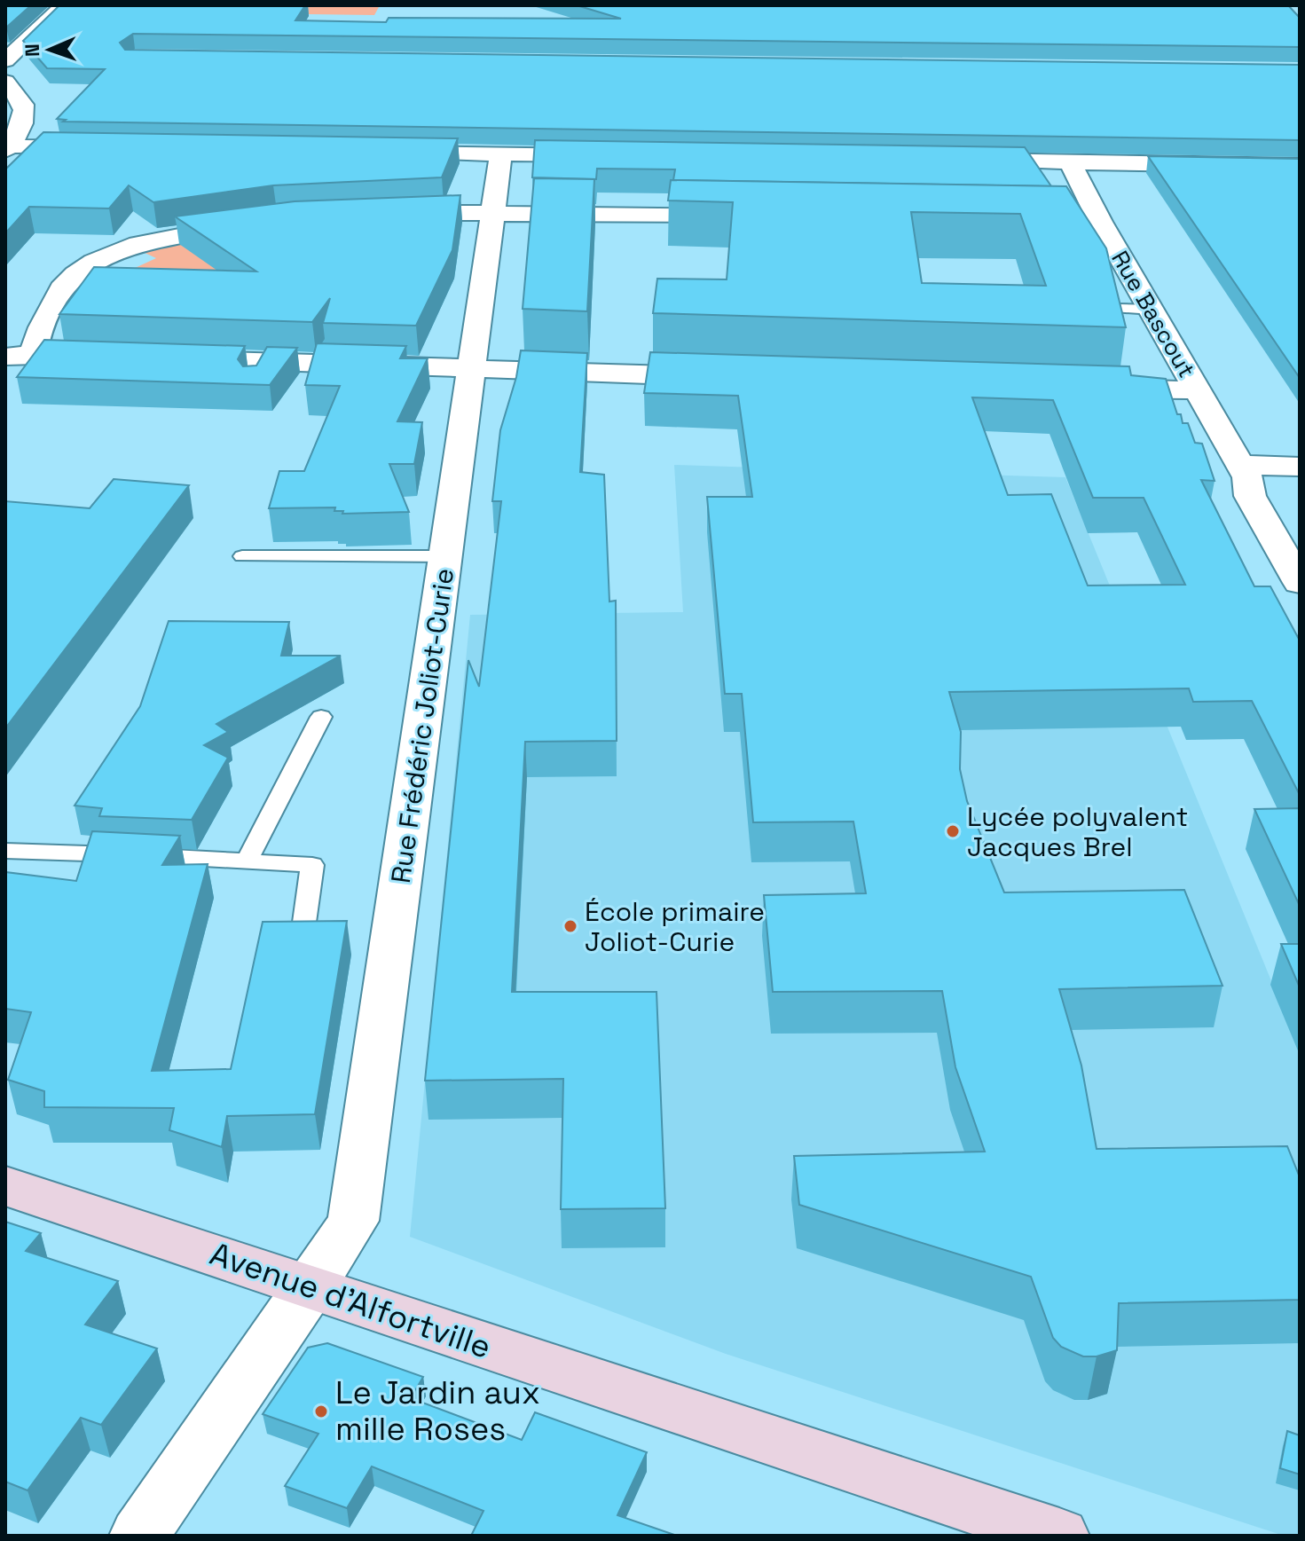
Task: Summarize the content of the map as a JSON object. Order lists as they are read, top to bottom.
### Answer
{
  "streets": {
    "main road": ["Avenue d'Alfortville"],
    "street": ["Rue Bascout", "Rue Frédéric Joliot-Curie"]
  },
  "crossings": [
    ["Rue Frédéric Joliot-Curie", "Avenue d'Alfortville"]
  ],
  "places": ["Lycée polyvalent Jacques Brel", "École primaire Joliot-Curie", "Le Jardin aux mille Roses"],
  "north": "left"
}
